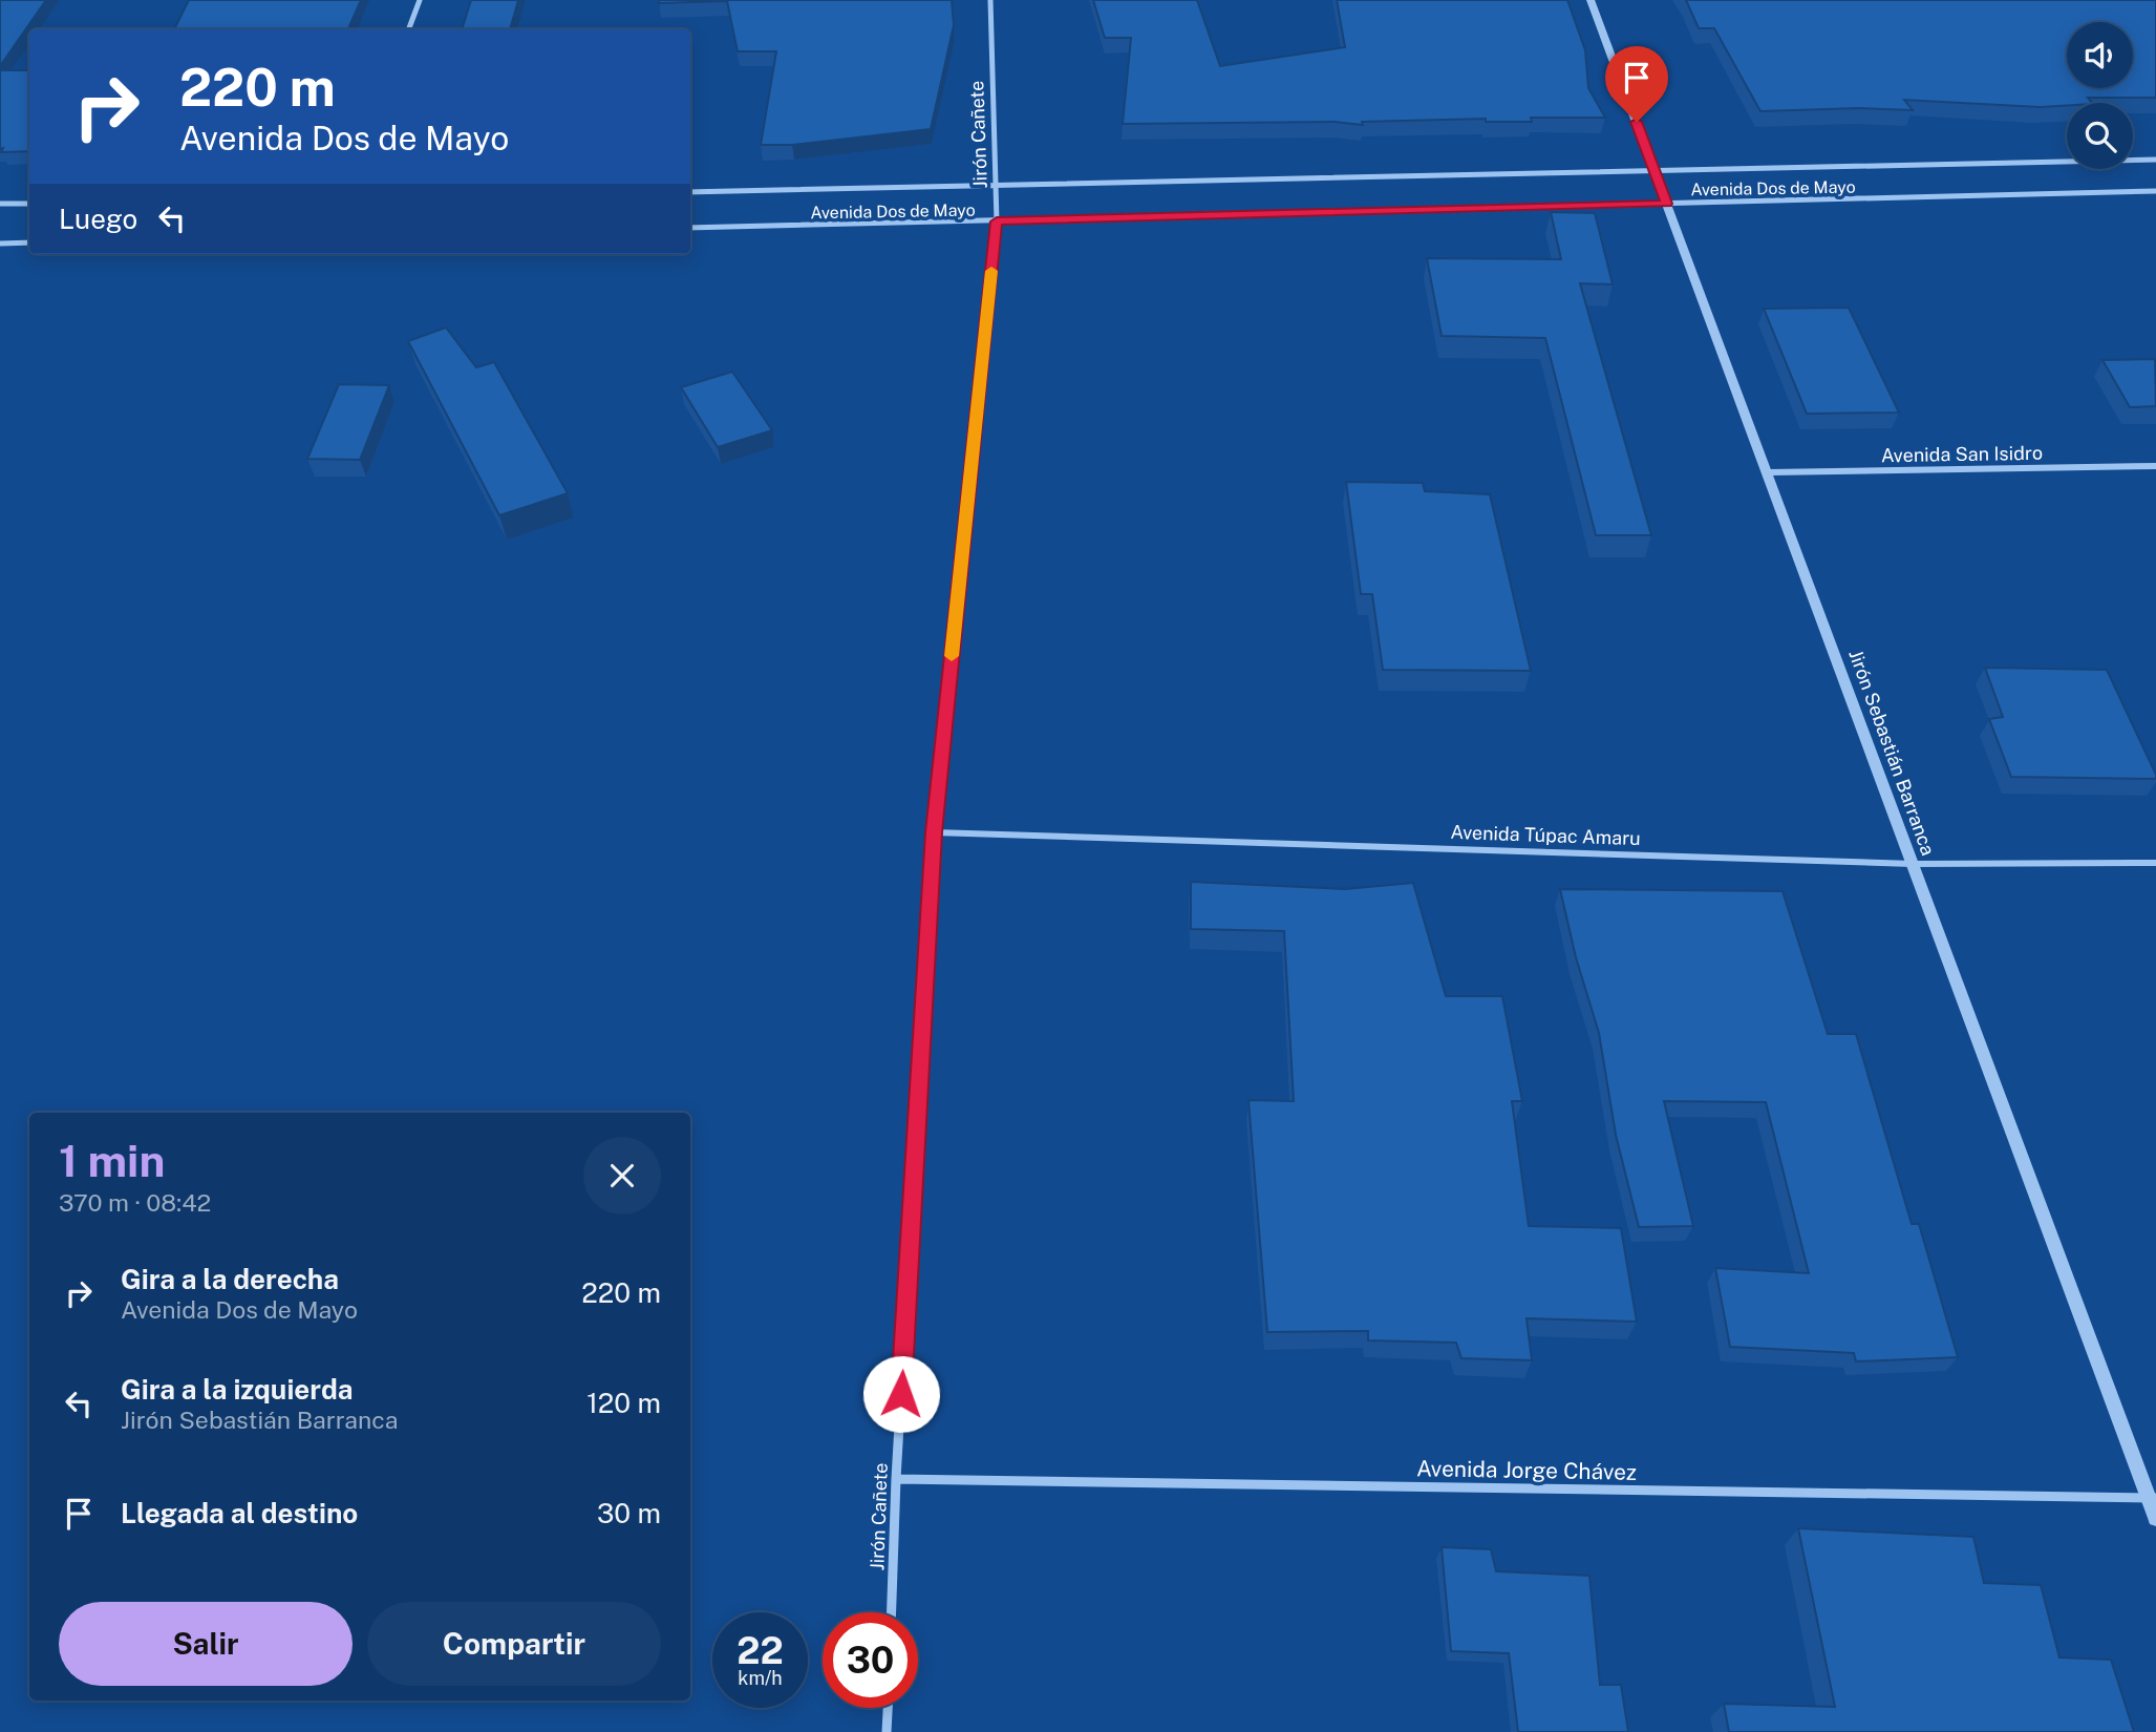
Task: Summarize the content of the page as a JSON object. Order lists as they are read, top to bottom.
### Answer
{
  "streets": {
    "street": [
      "Jirón Cañete",
      "Avenida Dos de Mayo",
      "Avenida San Isidro",
      "Jirón Sebastián Barranca",
      "Avenida Túpac Amaru",
      "Avenida Jorge Chávez"
    ]
  },
  "crossings": [
    ["Jirón Cañete", "Avenida Dos de Mayo"],
    ["Jirón Cañete", "Avenida Túpac Amaru"],
    ["Jirón Cañete", "Avenida Jorge Chávez"],
    ["Avenida Dos de Mayo", "Jirón Sebastián Barranca"],
    ["Avenida San Isidro", "Jirón Sebastián Barranca"],
    ["Jirón Sebastián Barranca", "Avenida Túpac Amaru"],
    ["Jirón Sebastián Barranca", "Avenida Jorge Chávez"]
  ],
  "page": {
    "turn": ["220 m", "Avenida Dos de Mayo"],
    "then": "Luego",
    "heading": ["1 min", "370 m · 08:42"],
    "list": [
      {
        "name": "Gira a la derecha",
        "note": "Avenida Dos de Mayo",
        "value": "220 m"
      },
      {
        "name": "Gira a la izquierda",
        "note": "Jirón Sebastián Barranca",
        "value": "120 m"
      },
      {
        "name": "Llegada al destino",
        "value": "30 m"
      }
    ],
    "buttons": ["Salir", "Compartir"],
    "speed": "22 km/h",
    "limit": "30"
  }
}
